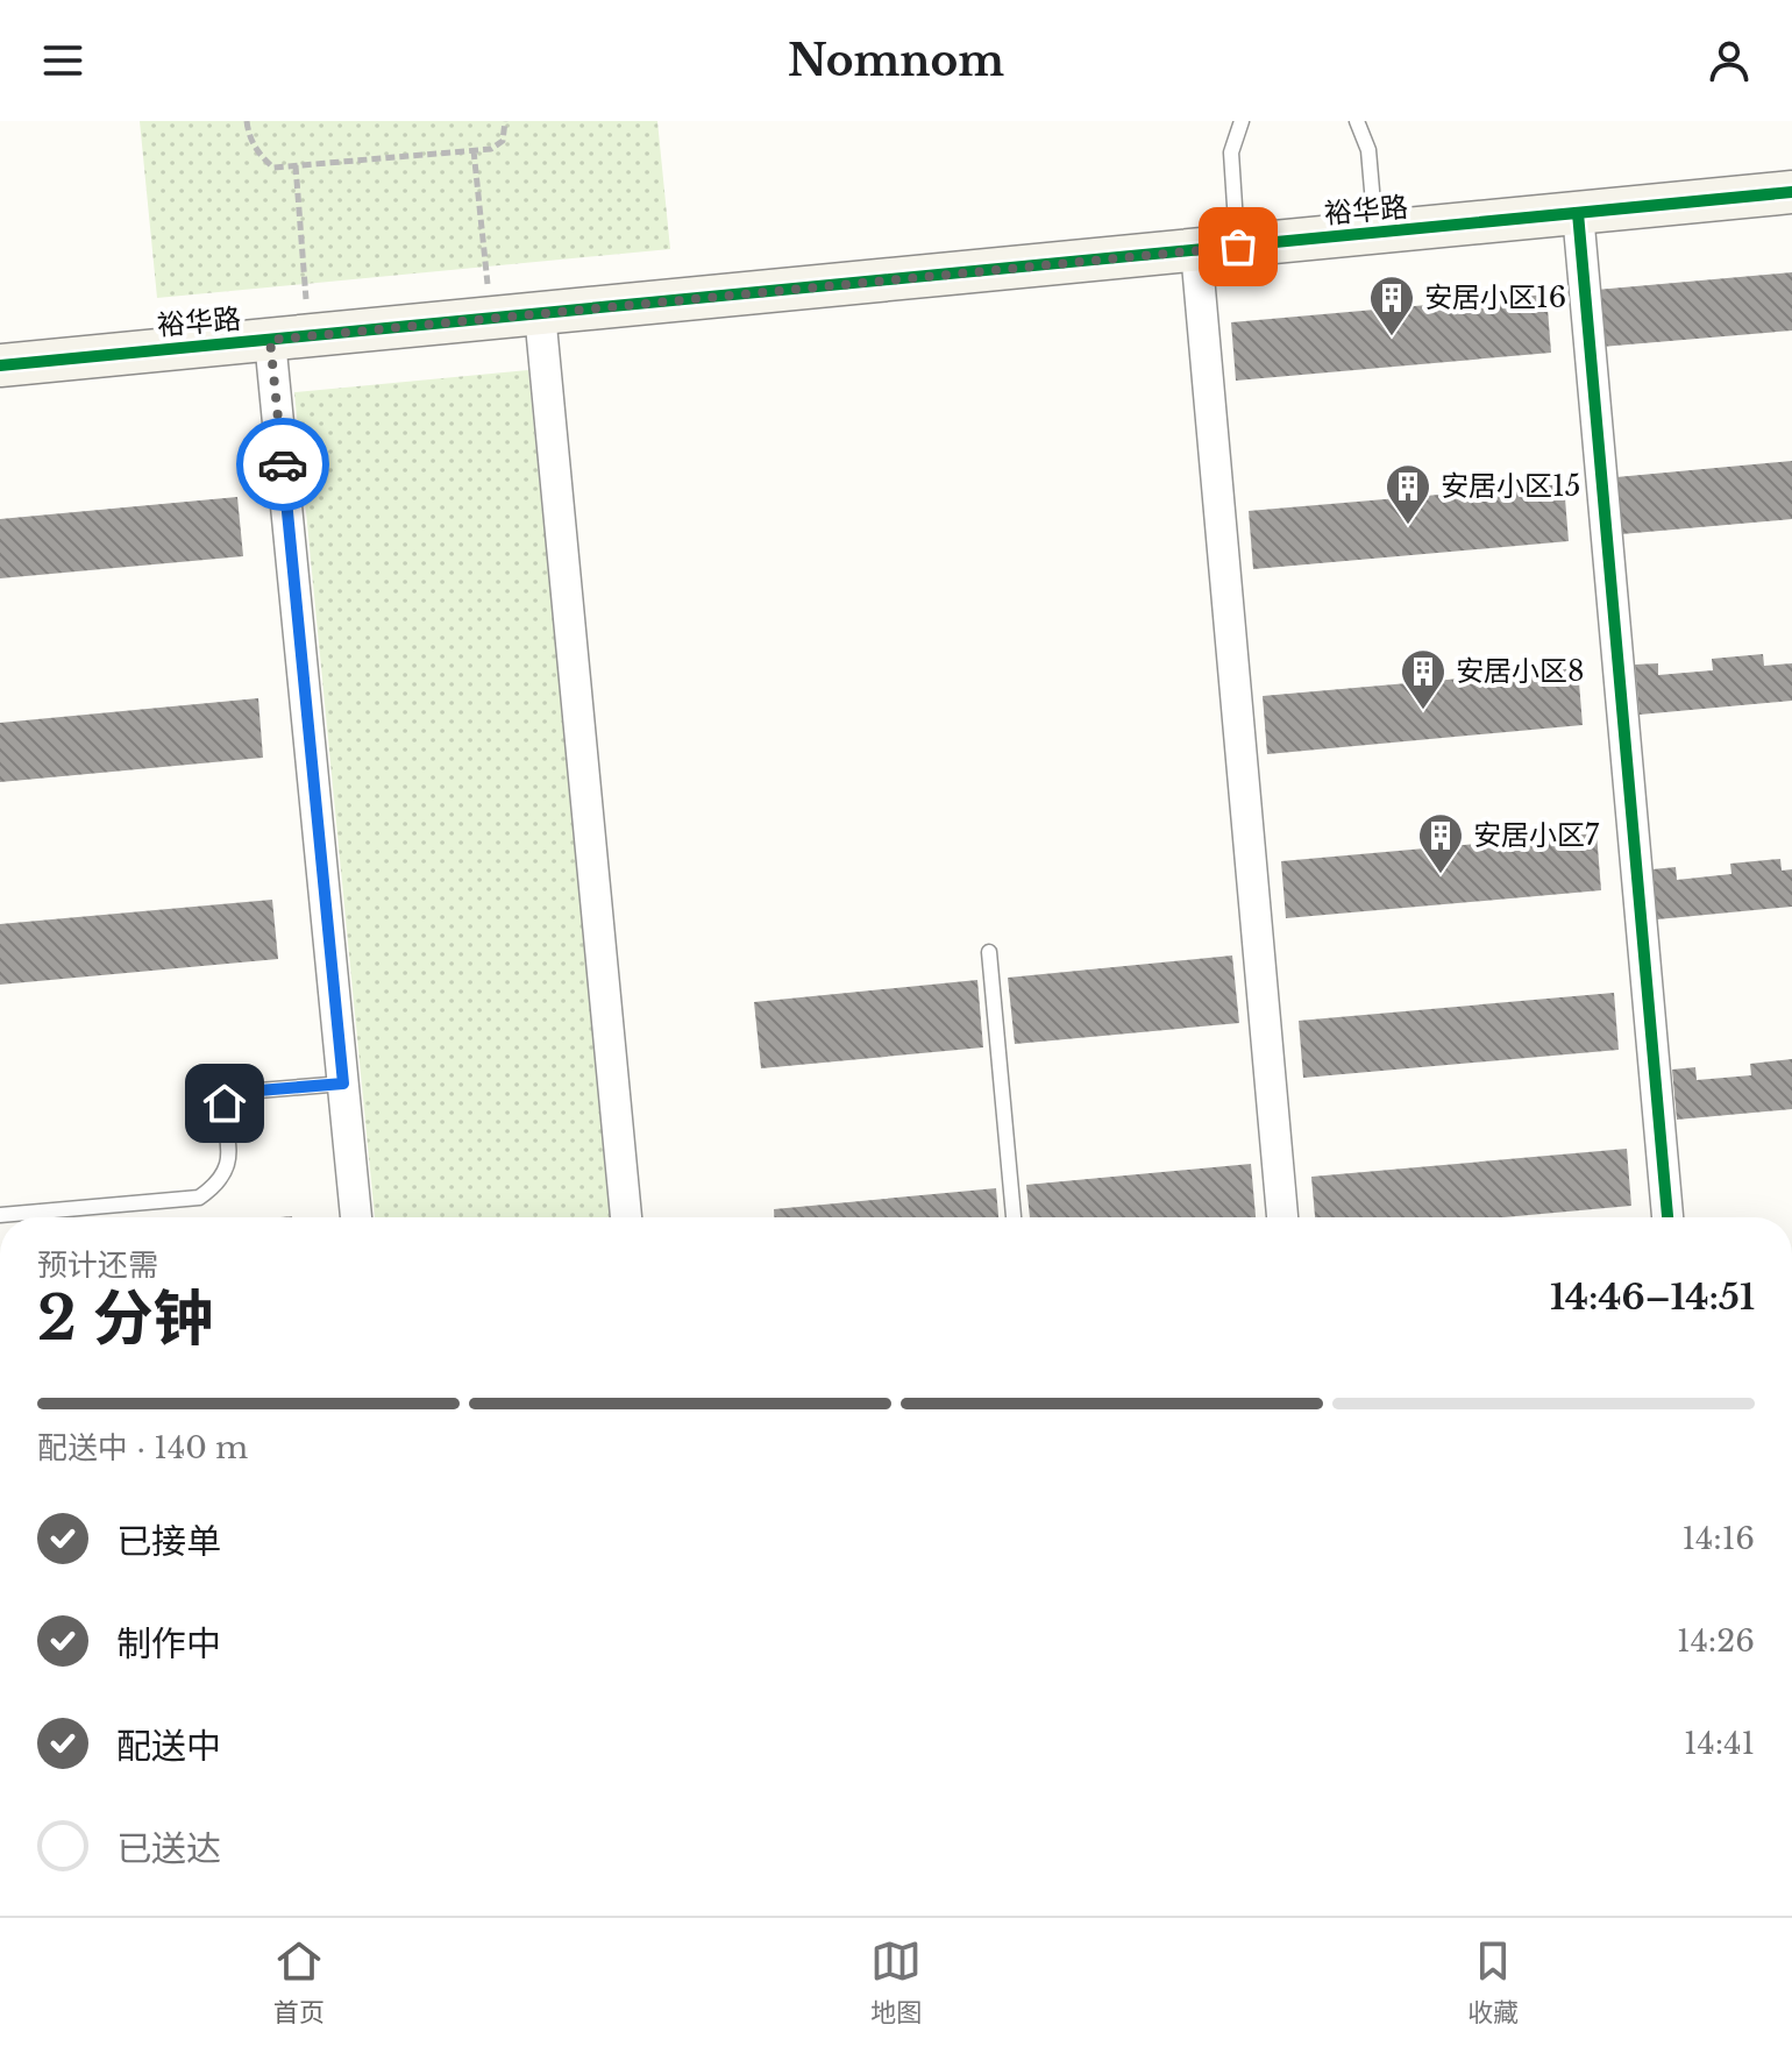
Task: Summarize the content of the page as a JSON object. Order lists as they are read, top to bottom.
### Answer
{
  "streets": {
    "street": ["裕华路"]
  },
  "places": {
    "building": [
      "安居小区16",
      "安居小区15",
      "安居小区8",
      "安居小区7"
    ]
  },
  "page": {
    "header": "Nomnom",
    "heading": ["2 分钟", "预计还需", "14:46–14:51"],
    "bar": "配送中 · 140 m",
    "list": [
      ["已接单", "14:16"],
      ["制作中", "14:26"],
      ["配送中", "14:41"],
      "已送达"
    ],
    "tabs": ["首页", "地图", "收藏"]
  }
}
